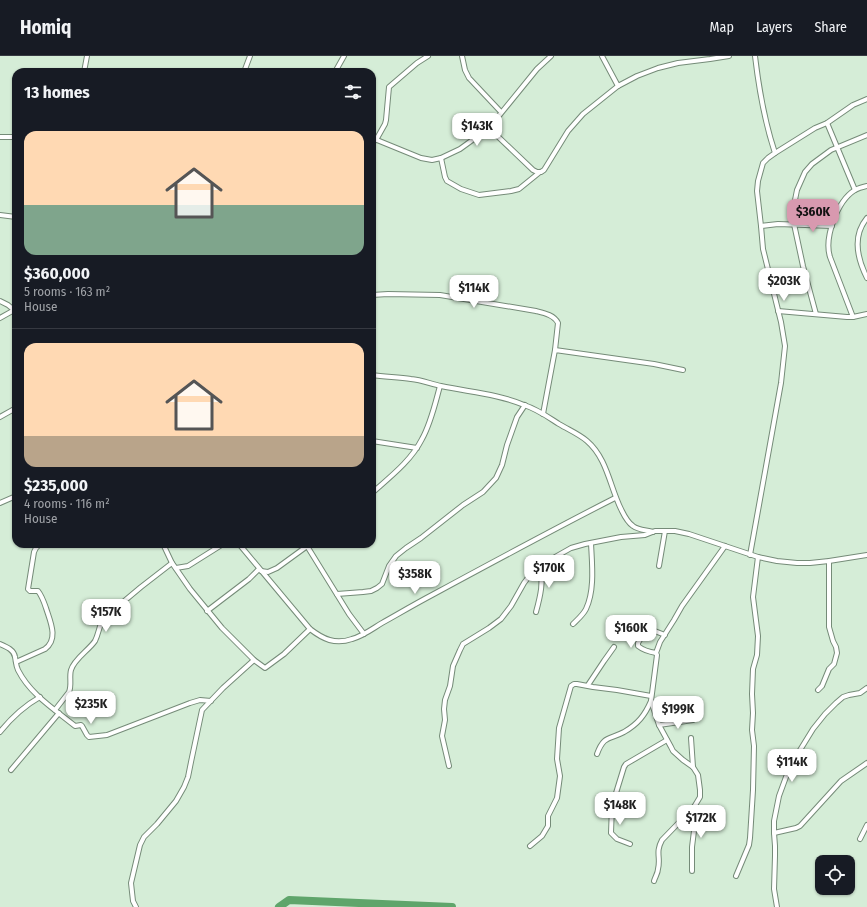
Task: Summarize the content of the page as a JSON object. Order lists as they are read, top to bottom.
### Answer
{
  "page": {
    "header": "Homiq",
    "nav": ["Map", "Layers", "Share"],
    "heading": "13 homes",
    "price": [
      "$143K",
      "$360K",
      "$203K",
      "$114K",
      "$170K",
      "$358K",
      "$157K",
      "$160K",
      "$235K",
      "$199K",
      "$114K",
      "$148K",
      "$172K"
    ],
    "list": [
      {
        "name": "$360,000",
        "note": "5 rooms · 163 m² · House"
      },
      {
        "name": "$235,000",
        "note": "4 rooms · 116 m² · House"
      }
    ]
  }
}
